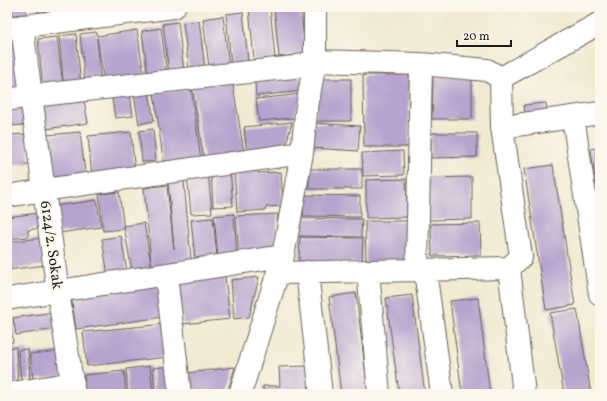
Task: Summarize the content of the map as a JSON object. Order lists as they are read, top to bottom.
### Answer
{
  "streets": {
    "street": ["6124/2. Sokak"]
  },
  "scale_bar": "20 m"
}
